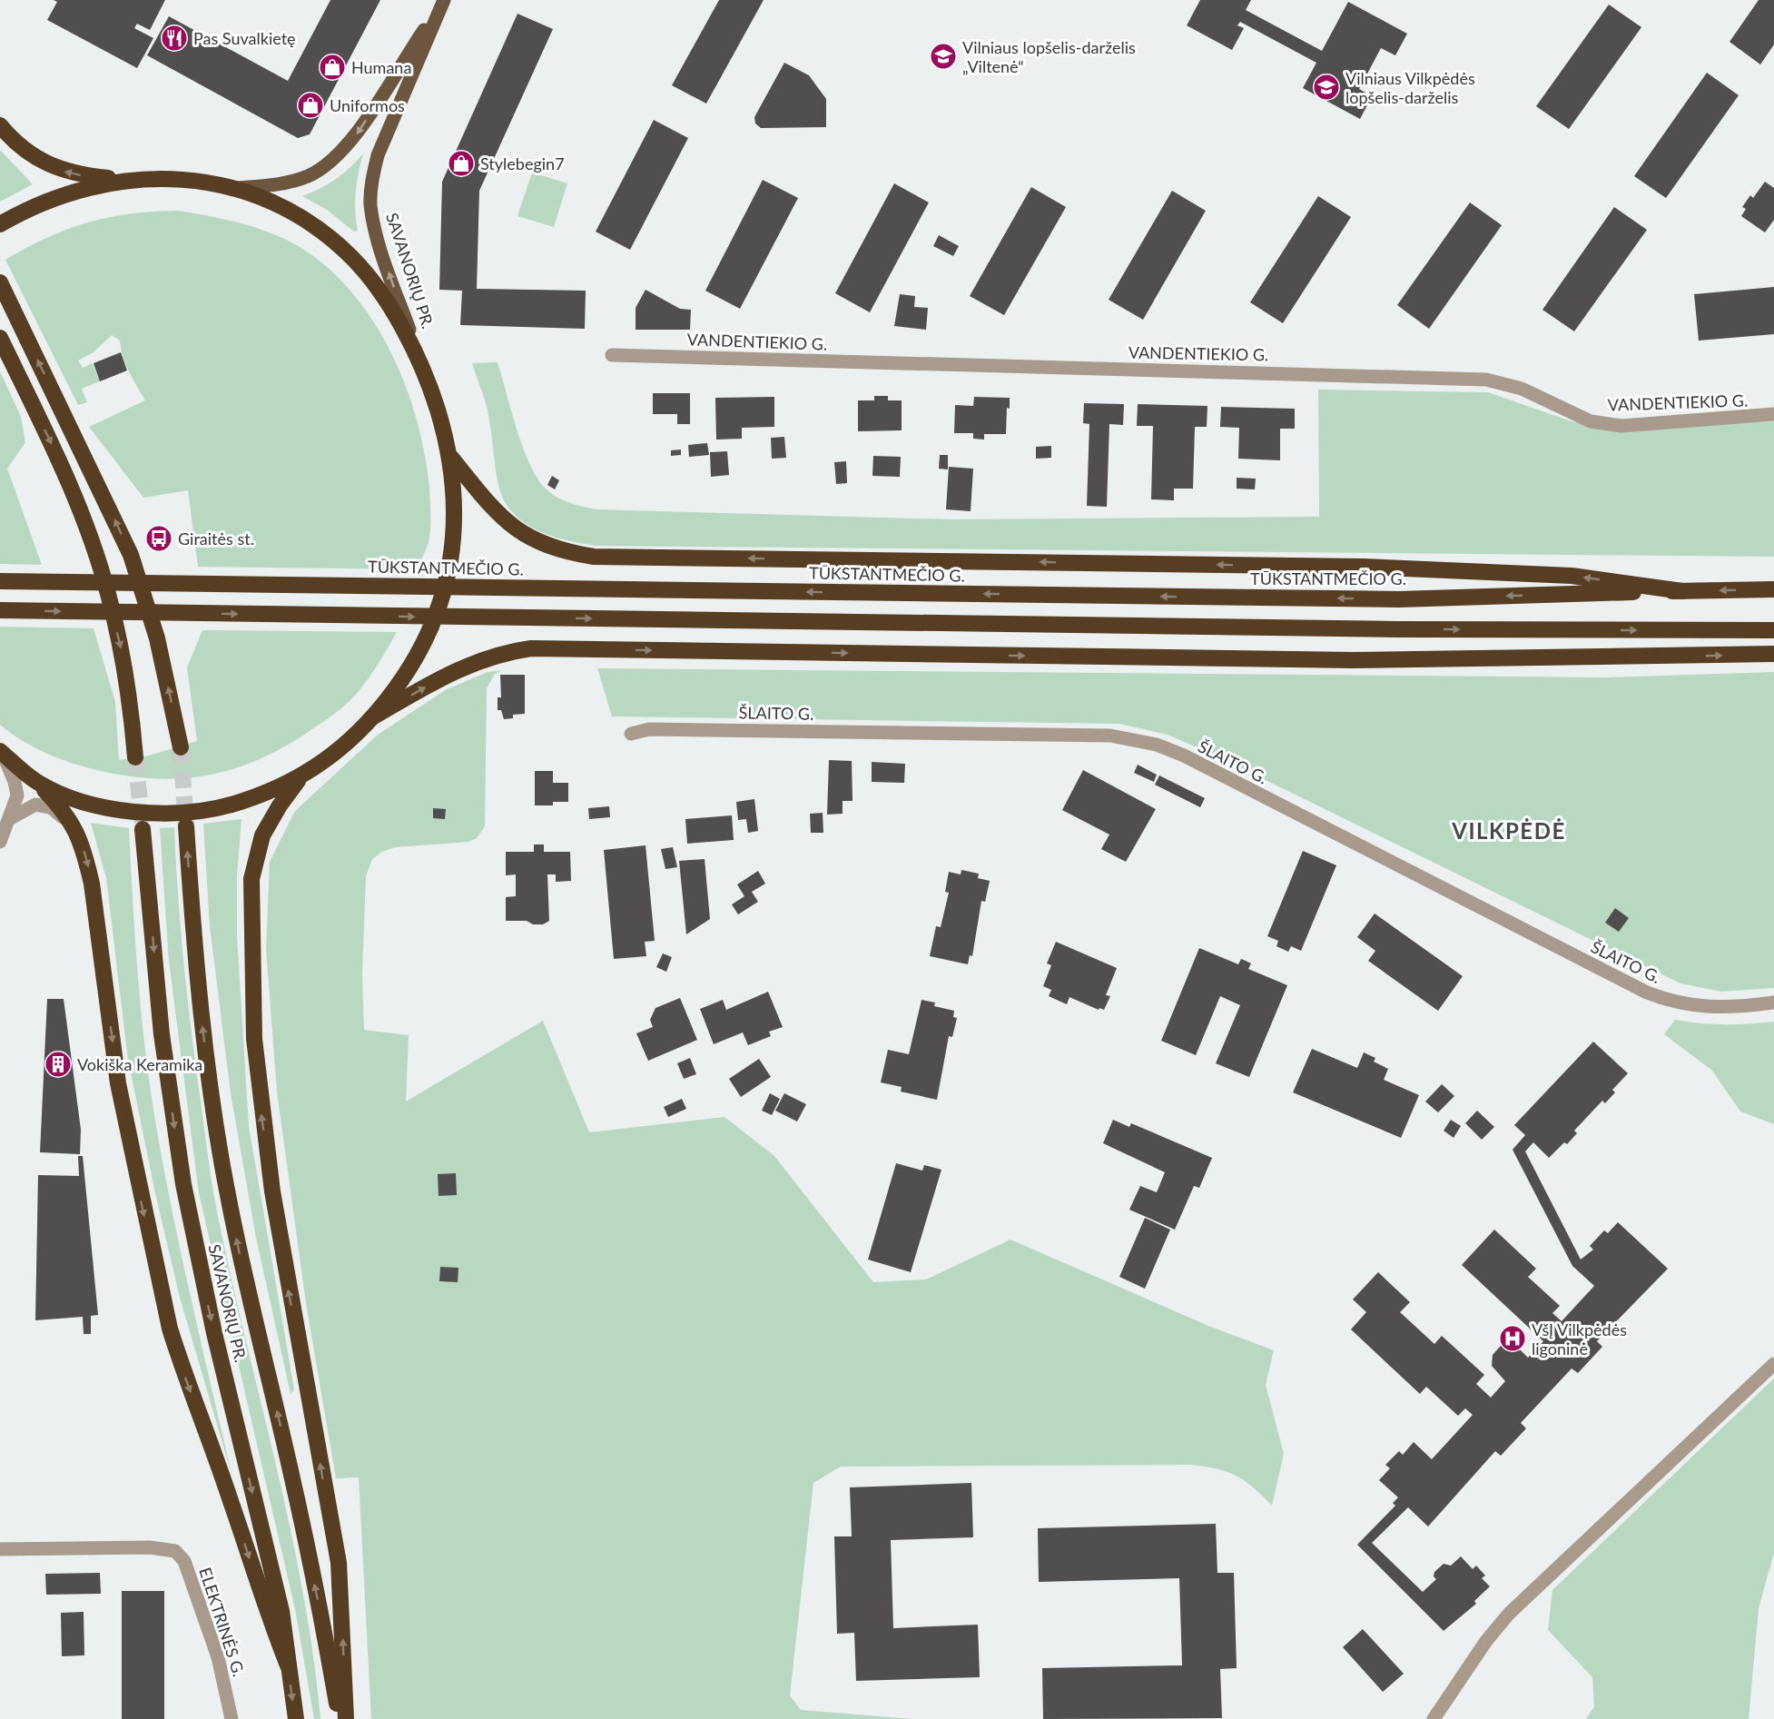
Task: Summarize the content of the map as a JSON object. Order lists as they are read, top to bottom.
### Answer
{
  "streets": {
    "highway": ["SAVANORIŲ PR.", "TŪKSTANTMEČIO G."],
    "street": ["VANDENTIEKIO G.", "ŠLAITO G.", "ELEKTRINĖS G."]
  },
  "districts": ["VILKPĖDĖ"],
  "places": {
    "restaurant": ["Pas Suvalkietę"],
    "school or university": ["Vilniaus lopšelis-darželis „Viltenė“", "Vilniaus Vilkpėdės lopšelis-darželis"],
    "shop": ["Humana", "Uniformos", "Stylebegin7"],
    "bus stop": ["Giraitės st."],
    "building": ["Vokiška Keramika"],
    "hospital": ["VšĮ Vilkpėdės ligoninė"]
  }
}
